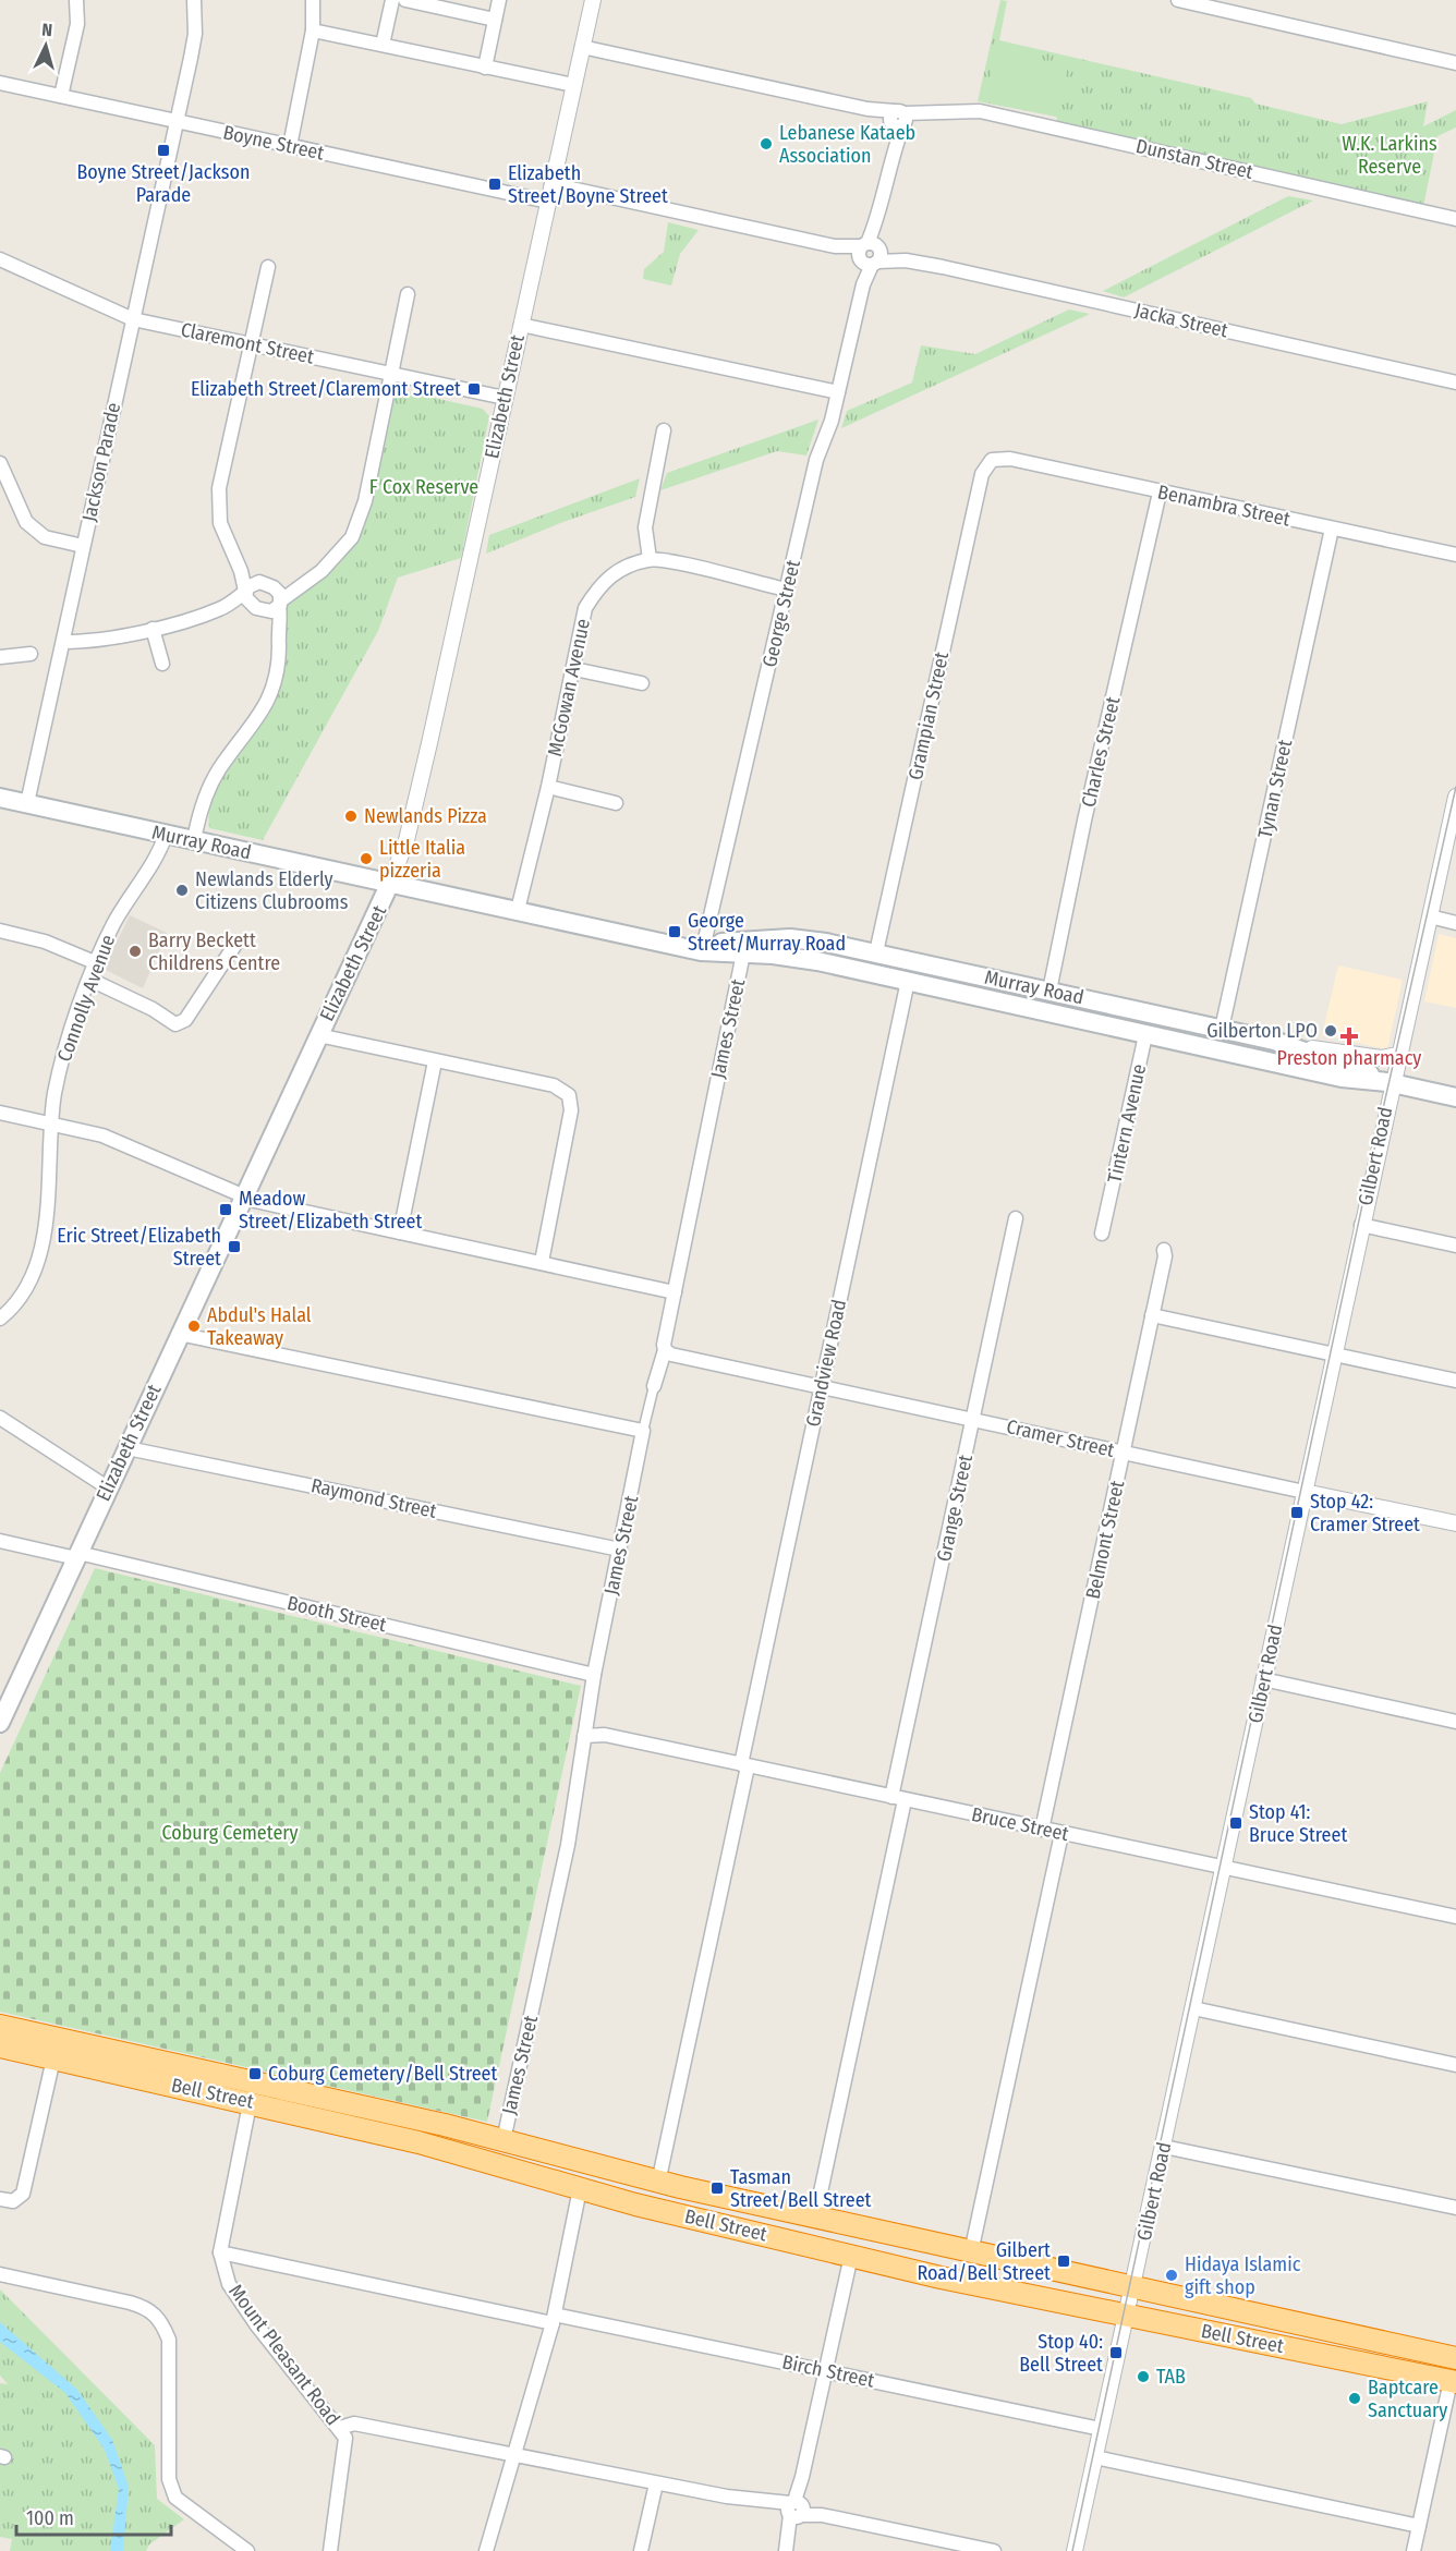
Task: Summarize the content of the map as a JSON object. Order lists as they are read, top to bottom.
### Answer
{
  "streets": {
    "highway": ["Bell Street"],
    "main road": [
      "Elizabeth Street",
      "Grampian Street",
      "Charles Street",
      "Tynan Street",
      "Murray Road",
      "Tintern Avenue",
      "Grandview Road"
    ],
    "street": [
      "Boyne Street",
      "Dunstan Street",
      "Jacka Street",
      "Claremont Street",
      "Jackson Parade",
      "Benambra Street",
      "George Street",
      "McGowan Avenue",
      "Connolly Avenue",
      "James Street",
      "Gilbert Road",
      "Cramer Street",
      "Raymond Street",
      "Grange Street",
      "Belmont Street",
      "Booth Street",
      "Bruce Street",
      "Mount Pleasant Road",
      "Birch Street"
    ]
  },
  "crossings": [
    ["Boyne Street", "Elizabeth Street"],
    ["Boyne Street", "Jackson Parade"],
    ["Dunstan Street", "George Street"],
    ["Jacka Street", "Elizabeth Street"],
    ["Jacka Street", "George Street"],
    ["Claremont Street", "Elizabeth Street"],
    ["Claremont Street", "Jackson Parade"],
    ["Elizabeth Street", "Murray Road"],
    ["Elizabeth Street", "Raymond Street"],
    ["Elizabeth Street", "Booth Street"],
    ["Jackson Parade", "Murray Road"],
    ["Benambra Street", "Grampian Street"],
    ["Benambra Street", "Charles Street"],
    ["Benambra Street", "Tynan Street"],
    ["George Street", "Murray Road"],
    ["McGowan Avenue", "Murray Road"],
    ["Grampian Street", "Murray Road"],
    ["Charles Street", "Murray Road"],
    ["Tynan Street", "Murray Road"],
    ["Murray Road", "Connolly Avenue"],
    ["Murray Road", "James Street"],
    ["Murray Road", "Tintern Avenue"],
    ["Murray Road", "Gilbert Road"],
    ["Murray Road", "Grandview Road"],
    ["James Street", "Cramer Street"],
    ["James Street", "Raymond Street"],
    ["James Street", "Booth Street"],
    ["James Street", "Bruce Street"],
    ["James Street", "Bell Street"],
    ["Gilbert Road", "Cramer Street"],
    ["Gilbert Road", "Bruce Street"],
    ["Gilbert Road", "Bell Street"],
    ["Gilbert Road", "Birch Street"],
    ["Grandview Road", "Cramer Street"],
    ["Grandview Road", "Bruce Street"],
    ["Grandview Road", "Bell Street"],
    ["Cramer Street", "Grange Street"],
    ["Cramer Street", "Belmont Street"],
    ["Grange Street", "Bruce Street"],
    ["Grange Street", "Bell Street"],
    ["Belmont Street", "Bruce Street"],
    ["Bell Street", "Mount Pleasant Road"],
    ["Mount Pleasant Road", "Birch Street"]
  ],
  "parks": ["W.K. Larkins Reserve", "F Cox Reserve", "Coburg Cemetery"],
  "places": {
    "other": [
      "Lebanese Kataeb Association",
      "Newlands Pizza",
      "Little Italia pizzeria",
      "Newlands Elderly Citizens Clubrooms",
      "Barry Beckett Childrens Centre",
      "Gilberton LPO",
      "Abdul's Halal Takeaway",
      "Hidaya Islamic gift shop",
      "TAB",
      "Baptcare Sanctuary"
    ],
    "transit": [
      "Boyne Street/Jackson Parade",
      "Elizabeth Street/Boyne Street",
      "Elizabeth Street/Claremont Street",
      "George Street/Murray Road",
      "Meadow Street/Elizabeth Street",
      "Eric Street/Elizabeth Street",
      "Stop 42: Cramer Street",
      "Stop 41: Bruce Street",
      "Coburg Cemetery/Bell Street",
      "Tasman Street/Bell Street",
      "Gilbert Road/Bell Street",
      "Stop 40: Bell Street"
    ],
    "health": ["Preston pharmacy"]
  },
  "scale_bar": "100 m",
  "north": "top"
}
